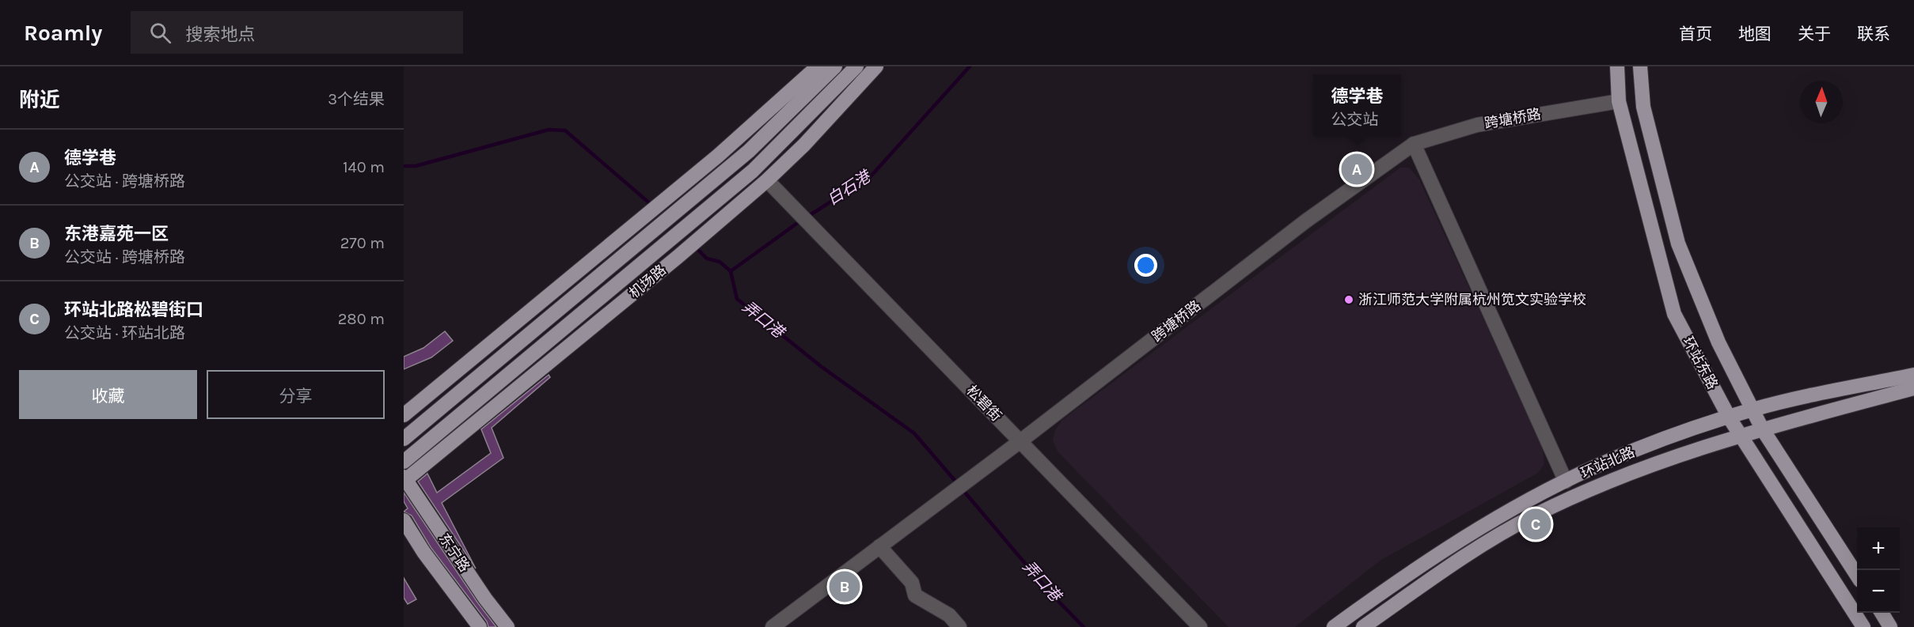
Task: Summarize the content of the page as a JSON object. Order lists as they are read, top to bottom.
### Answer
{
  "streets": {
    "main road": [
      "机场路",
      "环站东路",
      "环站北路",
      "东宁路"
    ],
    "street": ["跨塘桥路", "松碧街"]
  },
  "crossings": [
    ["跨塘桥路", "环站东路"],
    ["跨塘桥路", "松碧街"],
    ["机场路", "松碧街"],
    ["机场路", "东宁路"],
    ["环站东路", "环站北路"]
  ],
  "water": ["白石港", "弄口港"],
  "places": ["浙江师范大学附属杭州笕文实验学校"],
  "north": "top",
  "page": {
    "header": "Roamly",
    "search": "搜索地点",
    "nav": [
      "首页",
      "地图",
      "关于",
      "联系"
    ],
    "heading": ["附近", "3个结果"],
    "popup": ["德学巷", "公交站"],
    "list": [
      {
        "mark": "A",
        "name": "德学巷",
        "note": "公交站 · 跨塘桥路",
        "value": "140 m"
      },
      {
        "mark": "B",
        "name": "东港嘉苑一区",
        "note": "公交站 · 跨塘桥路",
        "value": "270 m"
      },
      {
        "mark": "C",
        "name": "环站北路松碧街口",
        "note": "公交站 · 环站北路",
        "value": "280 m"
      }
    ],
    "pins": ["A", "C", "B"],
    "buttons": ["收藏", "分享"],
    "map_buttons": ["+", "−"]
  }
}
